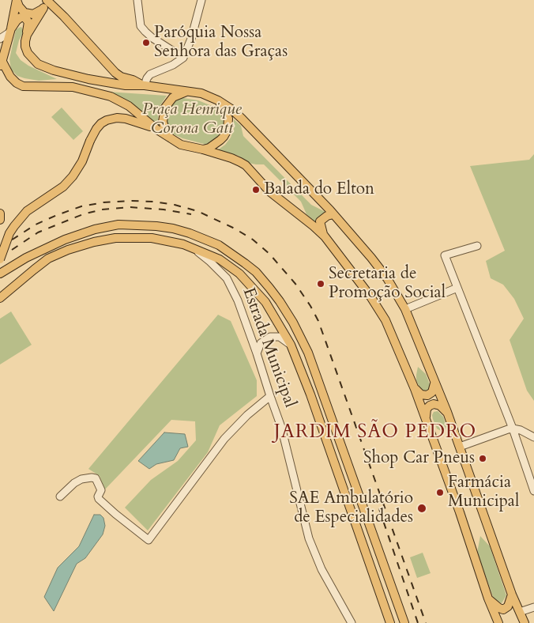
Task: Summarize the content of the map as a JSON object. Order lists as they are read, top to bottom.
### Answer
{
  "streets": {
    "main road": ["Estrada Municipal"]
  },
  "districts": ["JARDIM SÃO PEDRO"],
  "parks": ["Praça Henrique Corona Gatt"],
  "places": [
    "Paróquia Nossa Senhora das Graças",
    "Balada do Elton",
    "Secretaria de Promoção Social",
    "Shop Car Pneus",
    "Farmácia Municipal",
    "SAE Ambulatório de Especialidades"
  ]
}
